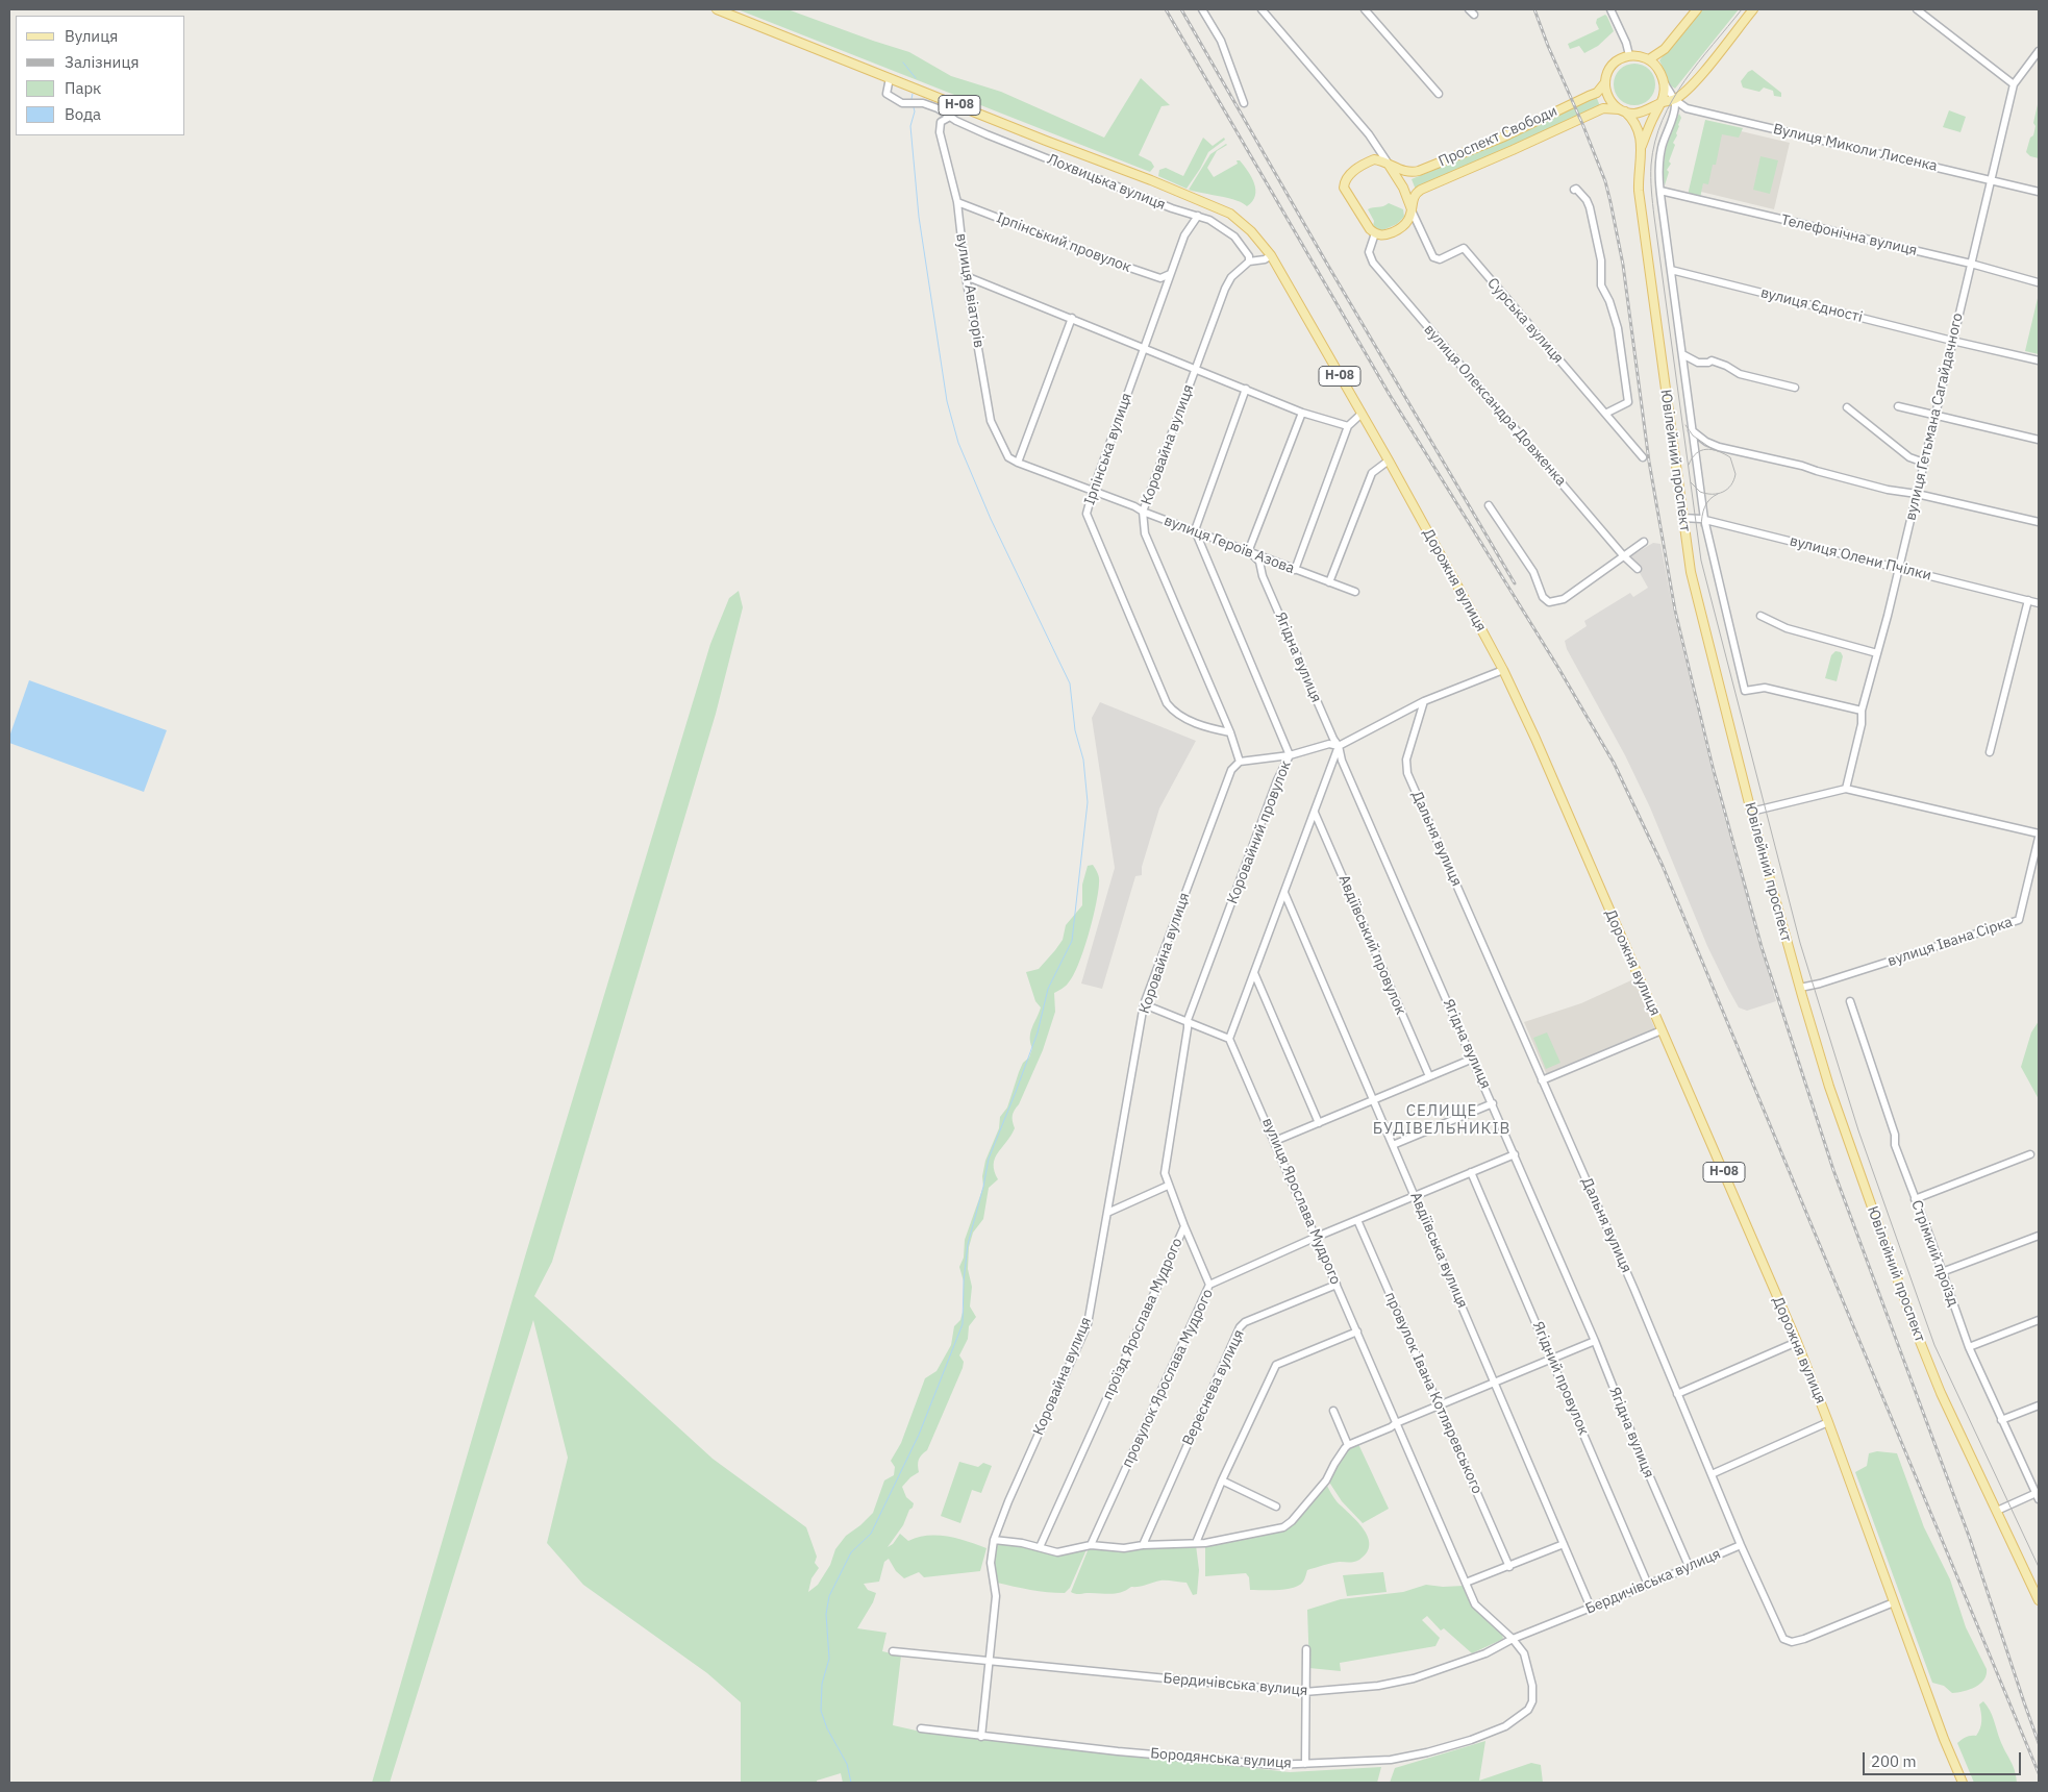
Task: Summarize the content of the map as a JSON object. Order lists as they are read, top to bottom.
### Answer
{
  "streets": {
    "main road": [
      "Н-08",
      "Проспект Свободи",
      "Ювілейний проспект",
      "Дорожня вулиця"
    ],
    "street": [
      "Вулиця Миколи Лисенка",
      "Лохвицька вулиця",
      "Телефонічна вулиця",
      "Ірпінський провулок",
      "вулиця Авіаторів",
      "вулиця Єдності",
      "Сурська вулиця",
      "вулиця Олександра Довженка",
      "вулиця Гетьмана Сагайдачного",
      "Коровайна вулиця",
      "Ірпінська вулиця",
      "вулиця Героїв Азова",
      "вулиця Олени Пчілки",
      "Ягідна вулиця",
      "Коровайний провулок",
      "Дальня вулиця",
      "вулиця Івана Сірка",
      "Авдіївський провулок",
      "вулиця Ярослава Мудрого",
      "Авдіївська вулиця",
      "Стрімкий проїзд",
      "проїзд Ярослава Мудрого",
      "провулок Ярослава Мудрого",
      "Ягідний провулок",
      "Вереснева вулиця",
      "провулок Івана Котляревського",
      "Бердичівська вулиця",
      "Бородянська вулиця"
    ]
  },
  "crossings": [
    ["Н-08", "Лохвицька вулиця"],
    ["Н-08", "Дорожня вулиця"],
    ["Проспект Свободи", "Сурська вулиця"],
    ["Проспект Свободи", "вулиця Олександра Довженка"],
    ["Проспект Свободи", "Ювілейний проспект"],
    ["Вулиця Миколи Лисенка", "вулиця Гетьмана Сагайдачного"],
    ["Лохвицька вулиця", "вулиця Авіаторів"],
    ["Лохвицька вулиця", "Коровайна вулиця"],
    ["Лохвицька вулиця", "Ірпінська вулиця"],
    ["Лохвицька вулиця", "Дорожня вулиця"],
    ["Телефонічна вулиця", "вулиця Гетьмана Сагайдачного"],
    ["Ірпінський провулок", "вулиця Авіаторів"],
    ["вулиця Авіаторів", "вулиця Героїв Азова"],
    ["вулиця Єдності", "вулиця Гетьмана Сагайдачного"],
    ["Сурська вулиця", "вулиця Олександра Довженка"],
    ["вулиця Гетьмана Сагайдачного", "вулиця Олени Пчілки"],
    ["Коровайна вулиця", "Ірпінська вулиця"],
    ["Коровайна вулиця", "вулиця Героїв Азова"],
    ["Коровайна вулиця", "Бердичівська вулиця"],
    ["Коровайна вулиця", "Бородянська вулиця"],
    ["Ірпінська вулиця", "вулиця Героїв Азова"],
    ["Ювілейний проспект", "вулиця Олени Пчілки"],
    ["Ювілейний проспект", "вулиця Івана Сірка"],
    ["вулиця Героїв Азова", "Ягідна вулиця"],
    ["вулиця Героїв Азова", "Коровайний провулок"],
    ["Дорожня вулиця", "Дальня вулиця"],
    ["Ягідна вулиця", "провулок Ярослава Мудрого"],
    ["Ягідна вулиця", "Бердичівська вулиця"],
    ["Коровайний провулок", "проїзд Ярослава Мудрого"],
    ["Дальня вулиця", "Бердичівська вулиця"],
    ["вулиця Ярослава Мудрого", "провулок Ярослава Мудрого"],
    ["вулиця Ярослава Мудрого", "Вереснева вулиця"],
    ["вулиця Ярослава Мудрого", "Бердичівська вулиця"],
    ["вулиця Ярослава Мудрого", "Бородянська вулиця"],
    ["Авдіївська вулиця", "провулок Ярослава Мудрого"],
    ["Авдіївська вулиця", "Бердичівська вулиця"],
    ["провулок Ярослава Мудрого", "Ягідний провулок"],
    ["провулок Ярослава Мудрого", "провулок Івана Котляревського"],
    ["Ягідний провулок", "Бердичівська вулиця"],
    ["Бердичівська вулиця", "Бородянська вулиця"]
  ],
  "districts": ["СЕЛИЩЕ БУДІВЕЛЬНИКІВ"],
  "legend": [
    "Вулиця",
    "Залізниця",
    "Парк",
    "Вода"
  ],
  "scale_bar": "200 m"
}
